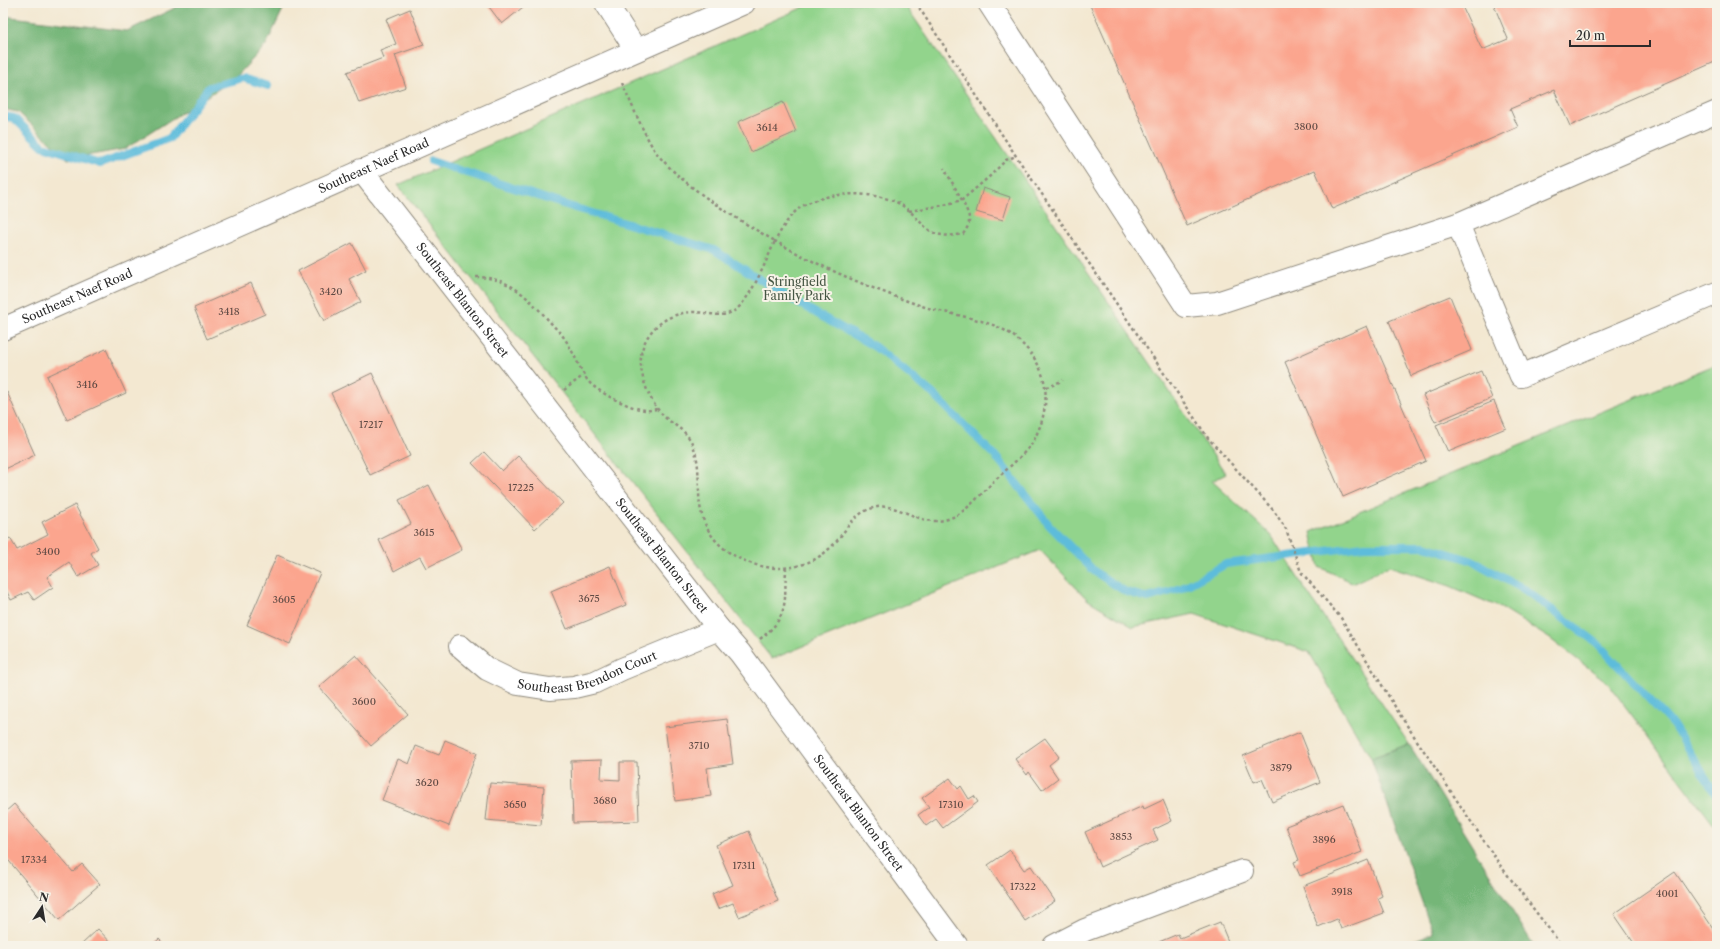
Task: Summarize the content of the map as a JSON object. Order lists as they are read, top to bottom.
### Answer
{
  "streets": {
    "street": ["Southeast Naef Road", "Southeast Blanton Street", "Southeast Brendon Court"]
  },
  "crossings": [
    ["Southeast Naef Road", "Southeast Blanton Street"],
    ["Southeast Blanton Street", "Southeast Brendon Court"]
  ],
  "parks": ["Stringfield Family Park"],
  "house_numbers": [
    "3800",
    "3614",
    "3420",
    "3418",
    "3416",
    "17217",
    "17225",
    "3615",
    "3400",
    "3675",
    "3605",
    "3600",
    "3710",
    "3879",
    "3620",
    "3680",
    "3650",
    "17310",
    "3853",
    "3896",
    "17334",
    "17311",
    "17322",
    "3918",
    "4001"
  ],
  "scale_bar": "20 m",
  "north": "top"
}
